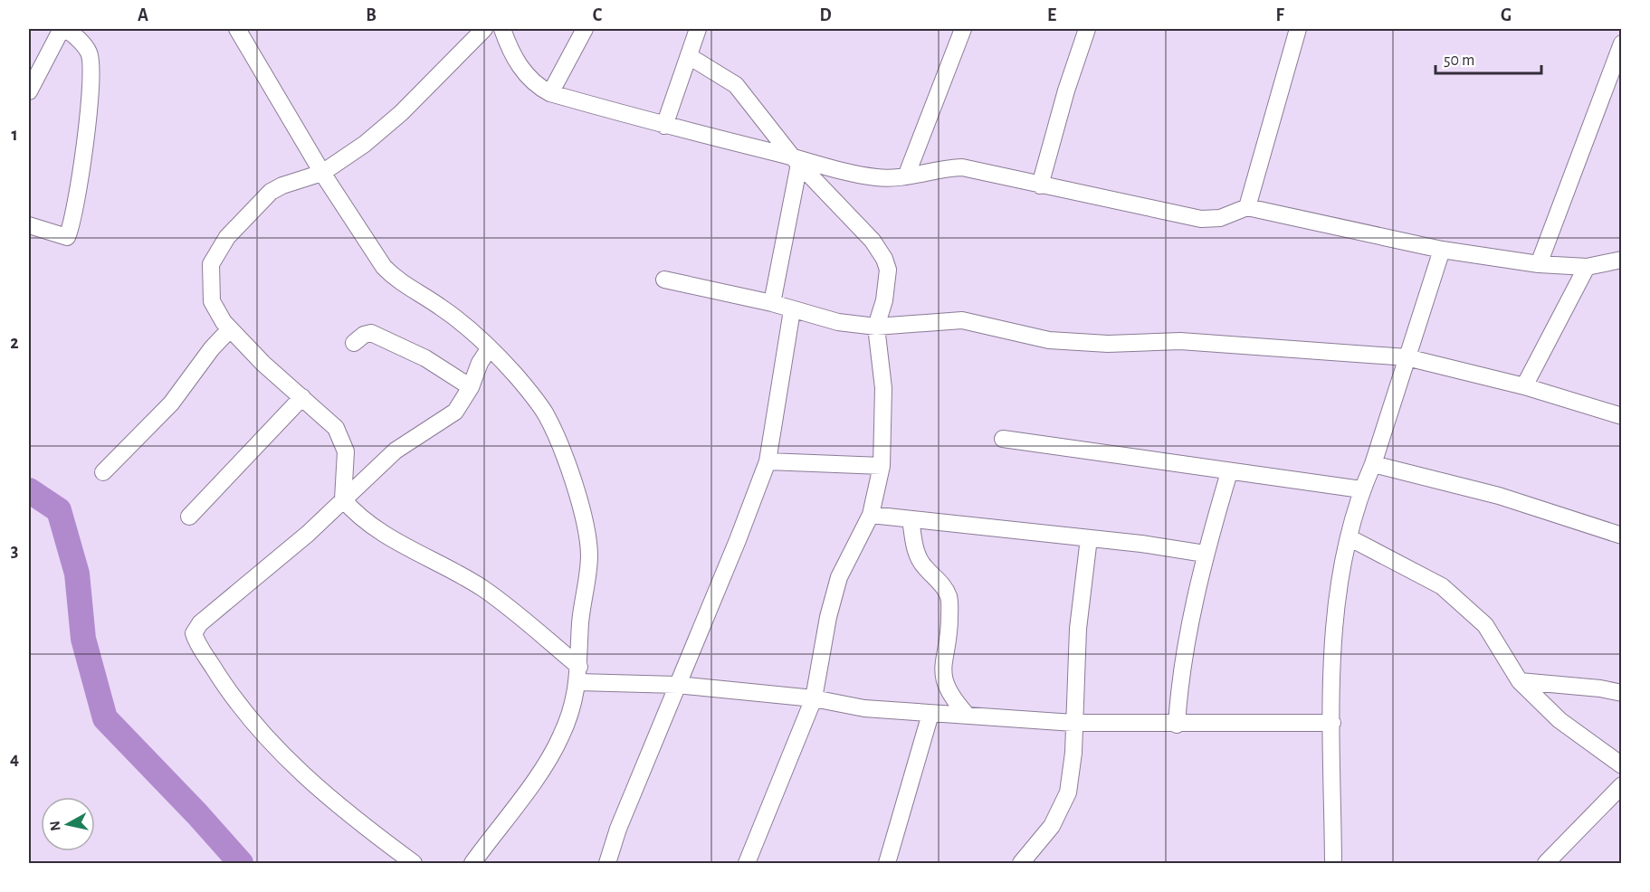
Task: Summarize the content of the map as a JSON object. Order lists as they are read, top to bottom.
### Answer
{
  "scale_bar": "50 m",
  "north": "left",
  "grid": {
    "columns": [
      "A",
      "B",
      "C",
      "D",
      "E",
      "F",
      "G"
    ],
    "rows": [
      "1",
      "2",
      "3",
      "4"
    ]
  }
}
